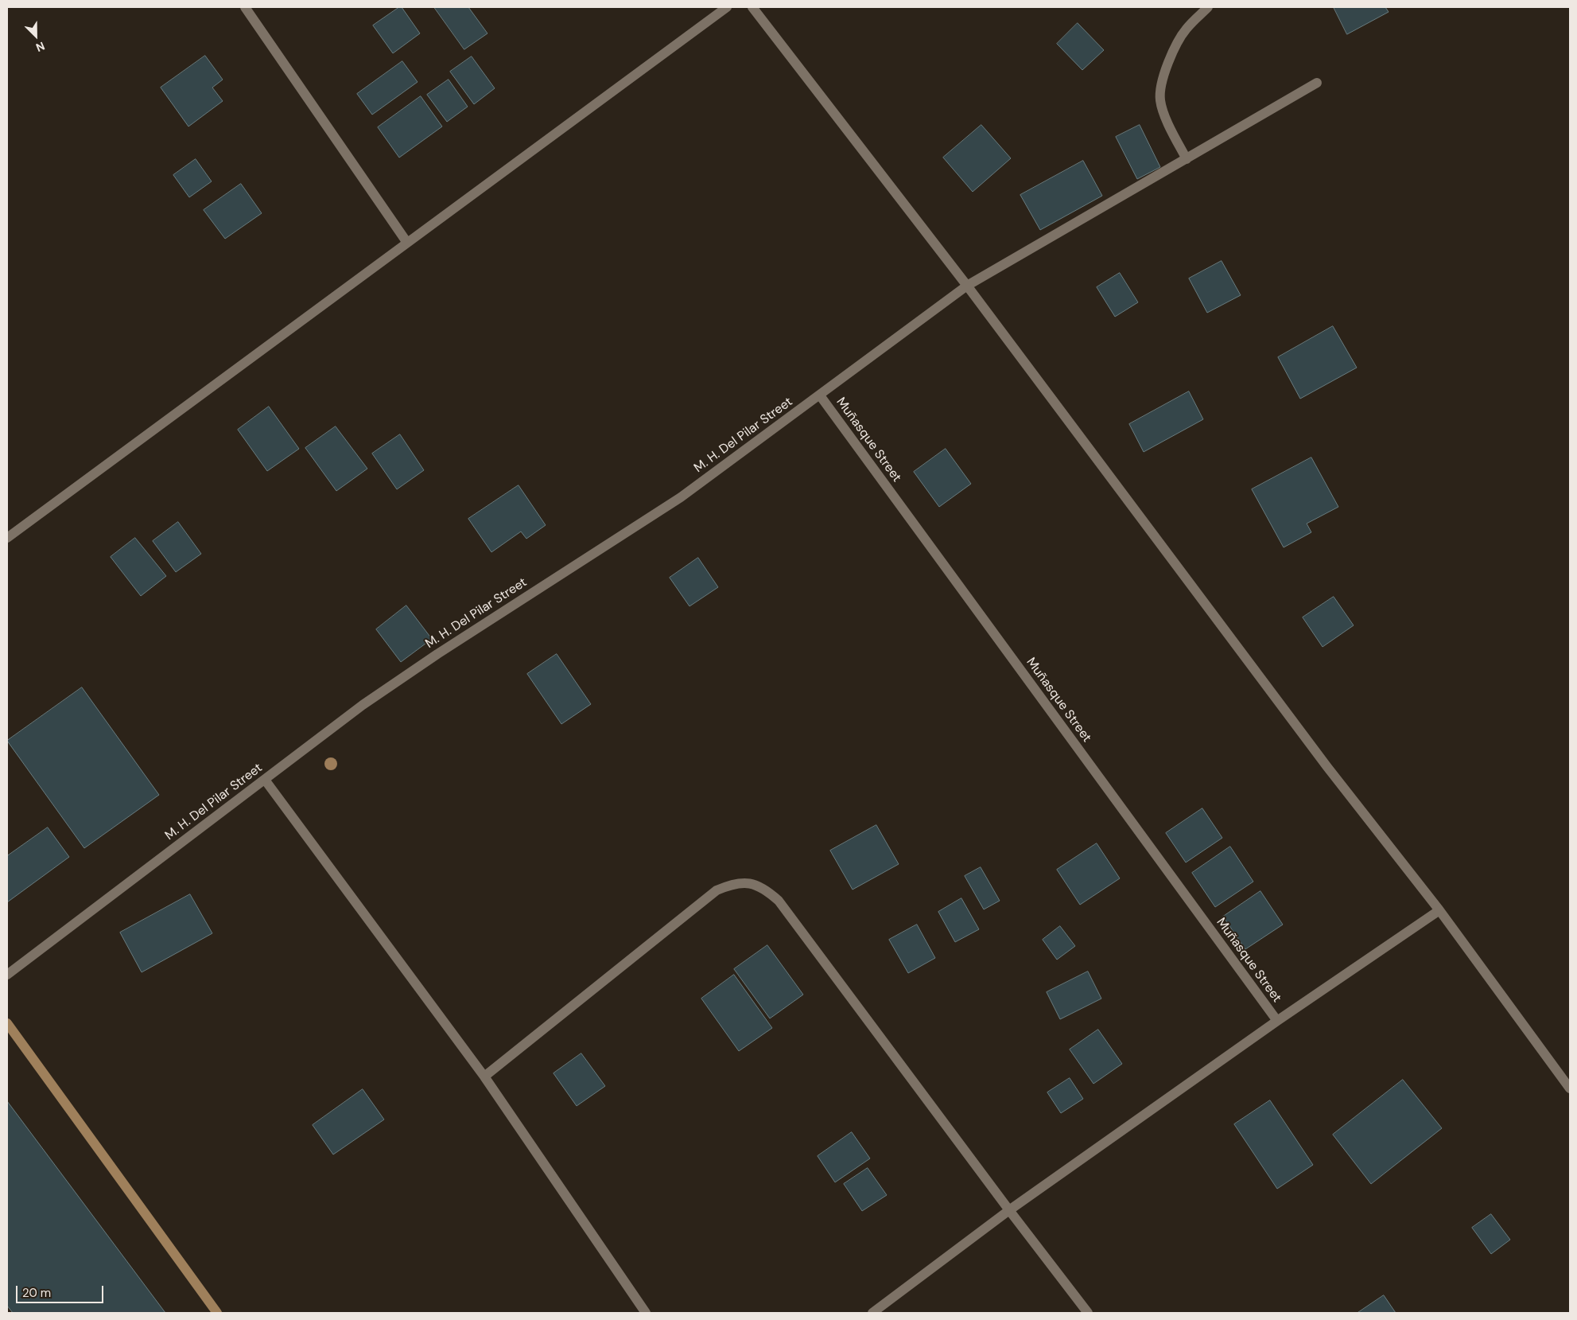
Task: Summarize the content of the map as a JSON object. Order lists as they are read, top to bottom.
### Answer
{
  "streets": {
    "street": ["M. H. Del Pilar Street", "Muñasque Street"]
  },
  "crossings": [
    ["M. H. Del Pilar Street", "Muñasque Street"]
  ],
  "scale_bar": "20 m",
  "north": "bottom right"
}
